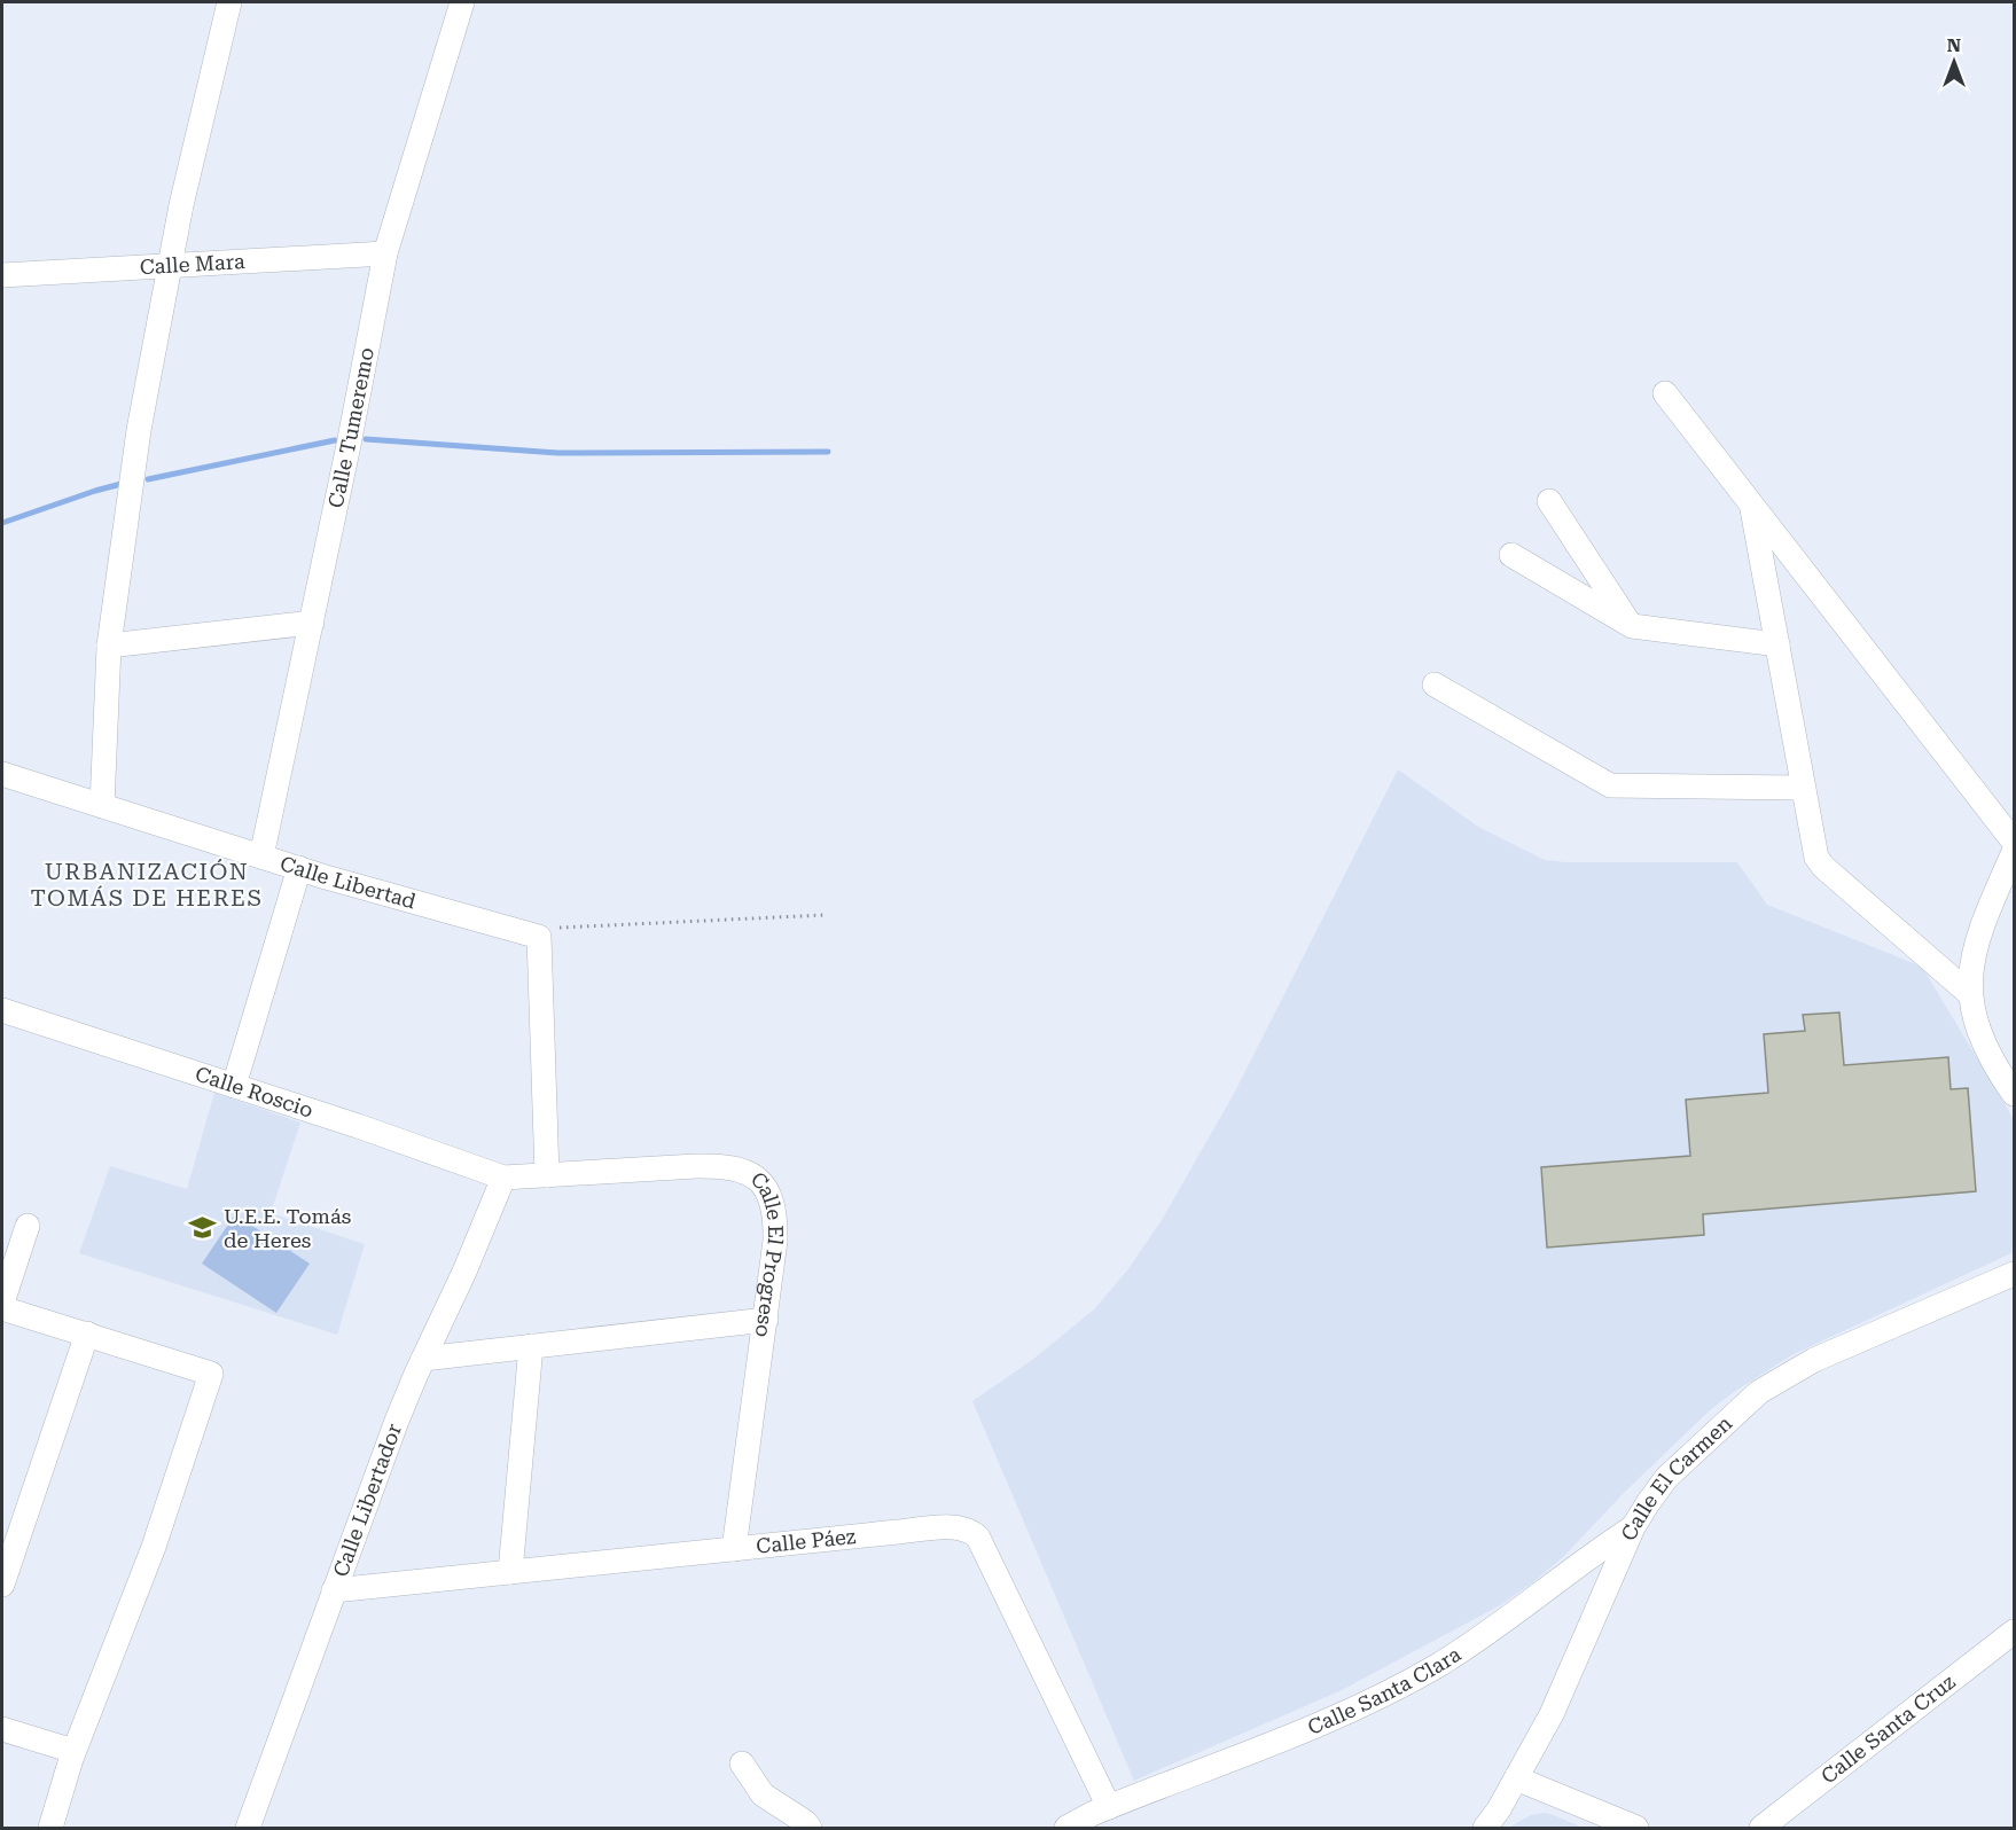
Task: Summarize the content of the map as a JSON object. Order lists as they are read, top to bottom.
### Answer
{
  "streets": {
    "street": [
      "Calle Mara",
      "Calle Tumeremo",
      "Calle Libertad",
      "Calle Roscio",
      "Calle El Progreso",
      "Calle El Carmen",
      "Calle Libertador",
      "Calle Páez",
      "Calle Santa Clara",
      "Calle Santa Cruz"
    ]
  },
  "crossings": [
    ["Calle Mara", "Calle Tumeremo"],
    ["Calle Tumeremo", "Calle Libertad"],
    ["Calle Roscio", "Calle El Progreso"],
    ["Calle Roscio", "Calle Libertador"],
    ["Calle El Progreso", "Calle Libertador"],
    ["Calle El Progreso", "Calle Páez"],
    ["Calle El Carmen", "Calle Santa Clara"],
    ["Calle Libertador", "Calle Páez"],
    ["Calle Páez", "Calle Santa Clara"]
  ],
  "districts": ["URBANIZACIÓN TOMÁS DE HERES"],
  "places": {
    "school or university": ["U.E.E. Tomás de Heres"]
  },
  "north": "top"
}
